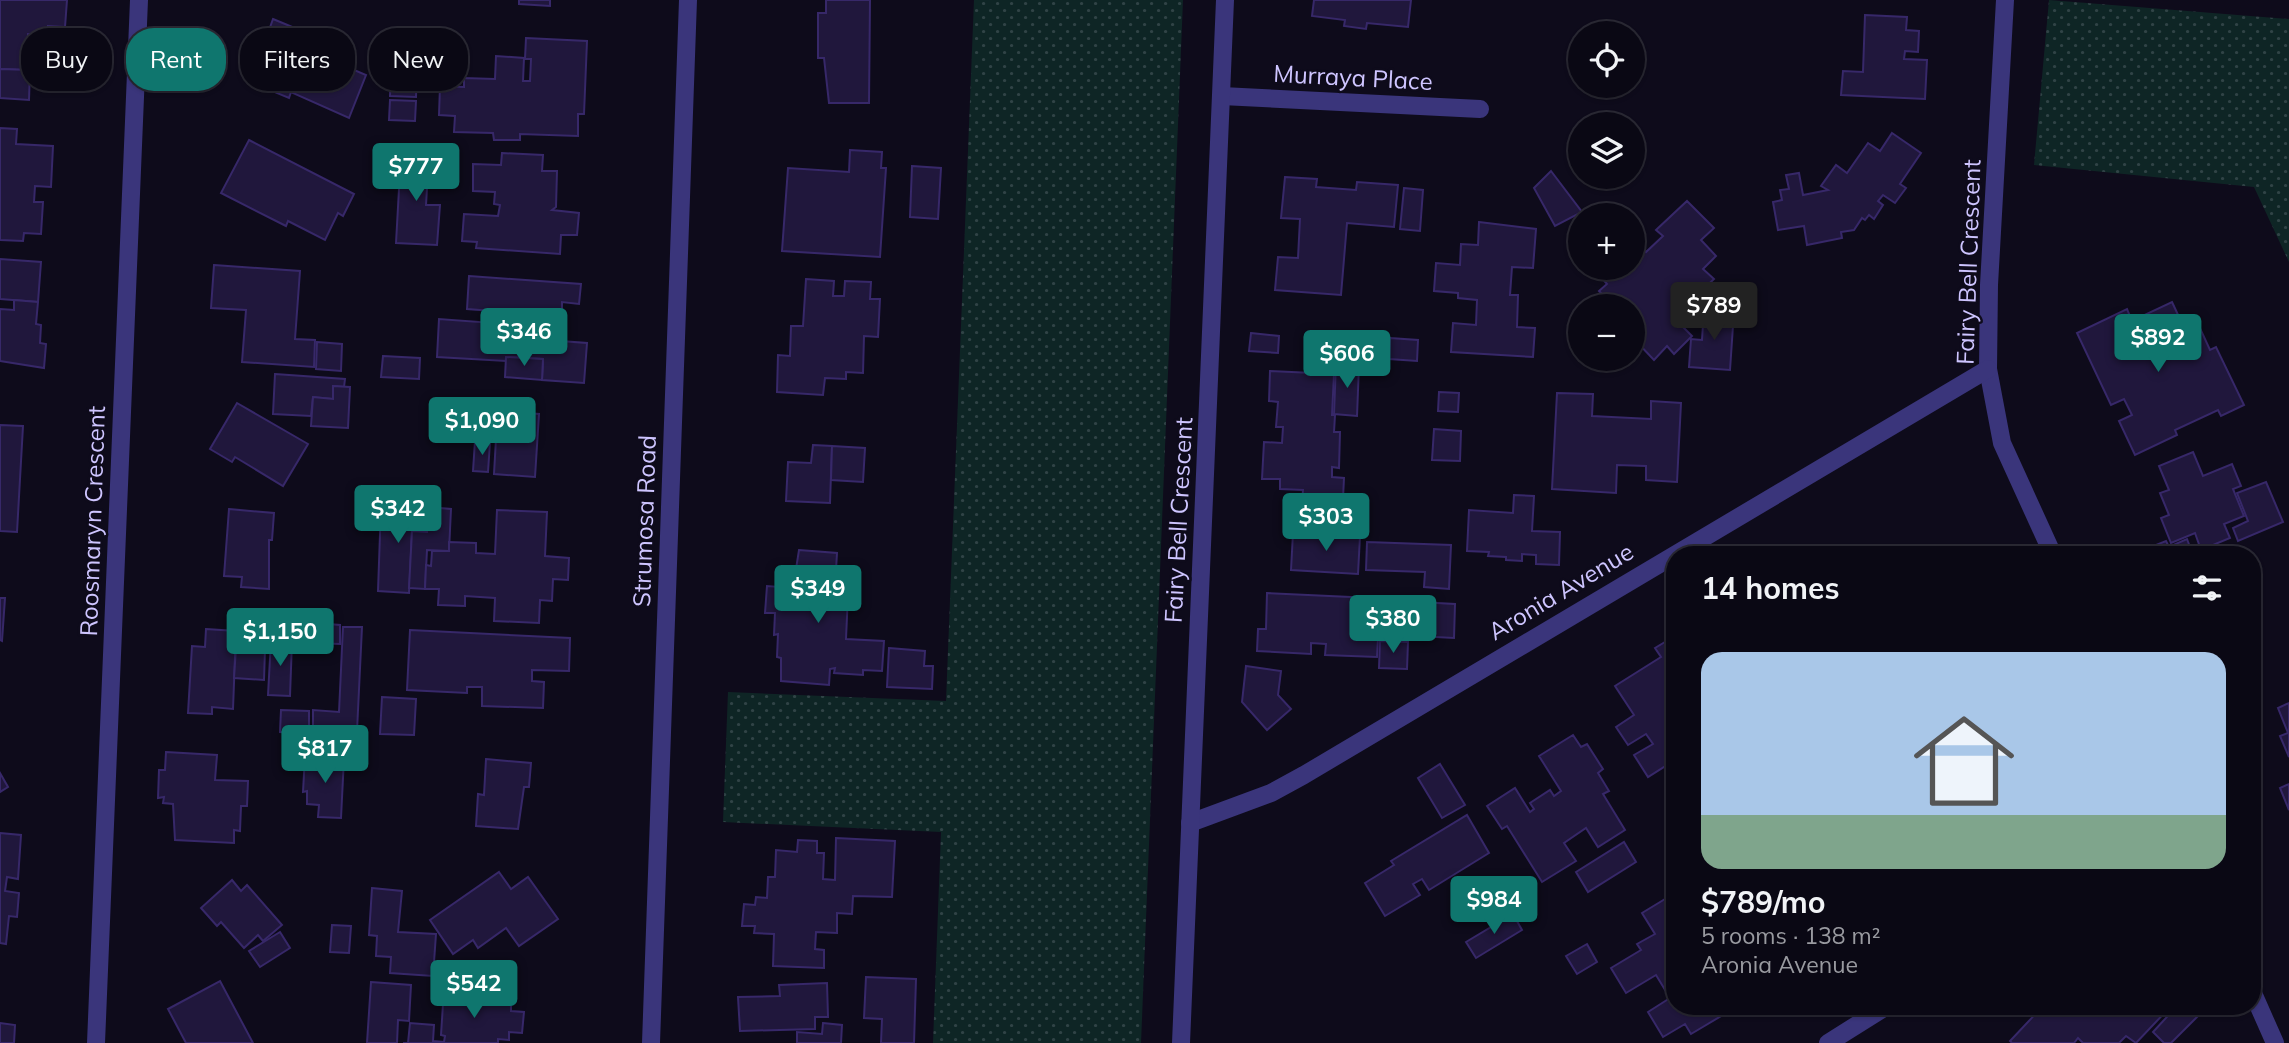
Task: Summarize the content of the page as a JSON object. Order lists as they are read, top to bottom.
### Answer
{
  "streets": {
    "street": [
      "Murraya Place",
      "Fairy Bell Crescent",
      "Roosmaryn Crescent",
      "Strumosa Road",
      "Aronia Avenue"
    ]
  },
  "crossings": [
    ["Murraya Place", "Fairy Bell Crescent"],
    ["Fairy Bell Crescent", "Aronia Avenue"]
  ],
  "page": {
    "map_buttons": ["+", "−"],
    "chip": [
      "Buy",
      "Rent",
      "Filters",
      "New"
    ],
    "price": [
      "$777",
      "$789",
      "$346",
      "$892",
      "$606",
      "$1,090",
      "$342",
      "$303",
      "$349",
      "$380",
      "$1,150",
      "$817",
      "$984",
      "$542"
    ],
    "heading": "14 homes",
    "list": [
      {
        "name": "$789/mo",
        "note": "5 rooms · 138 m² · Aronia Avenue"
      }
    ]
  }
}
